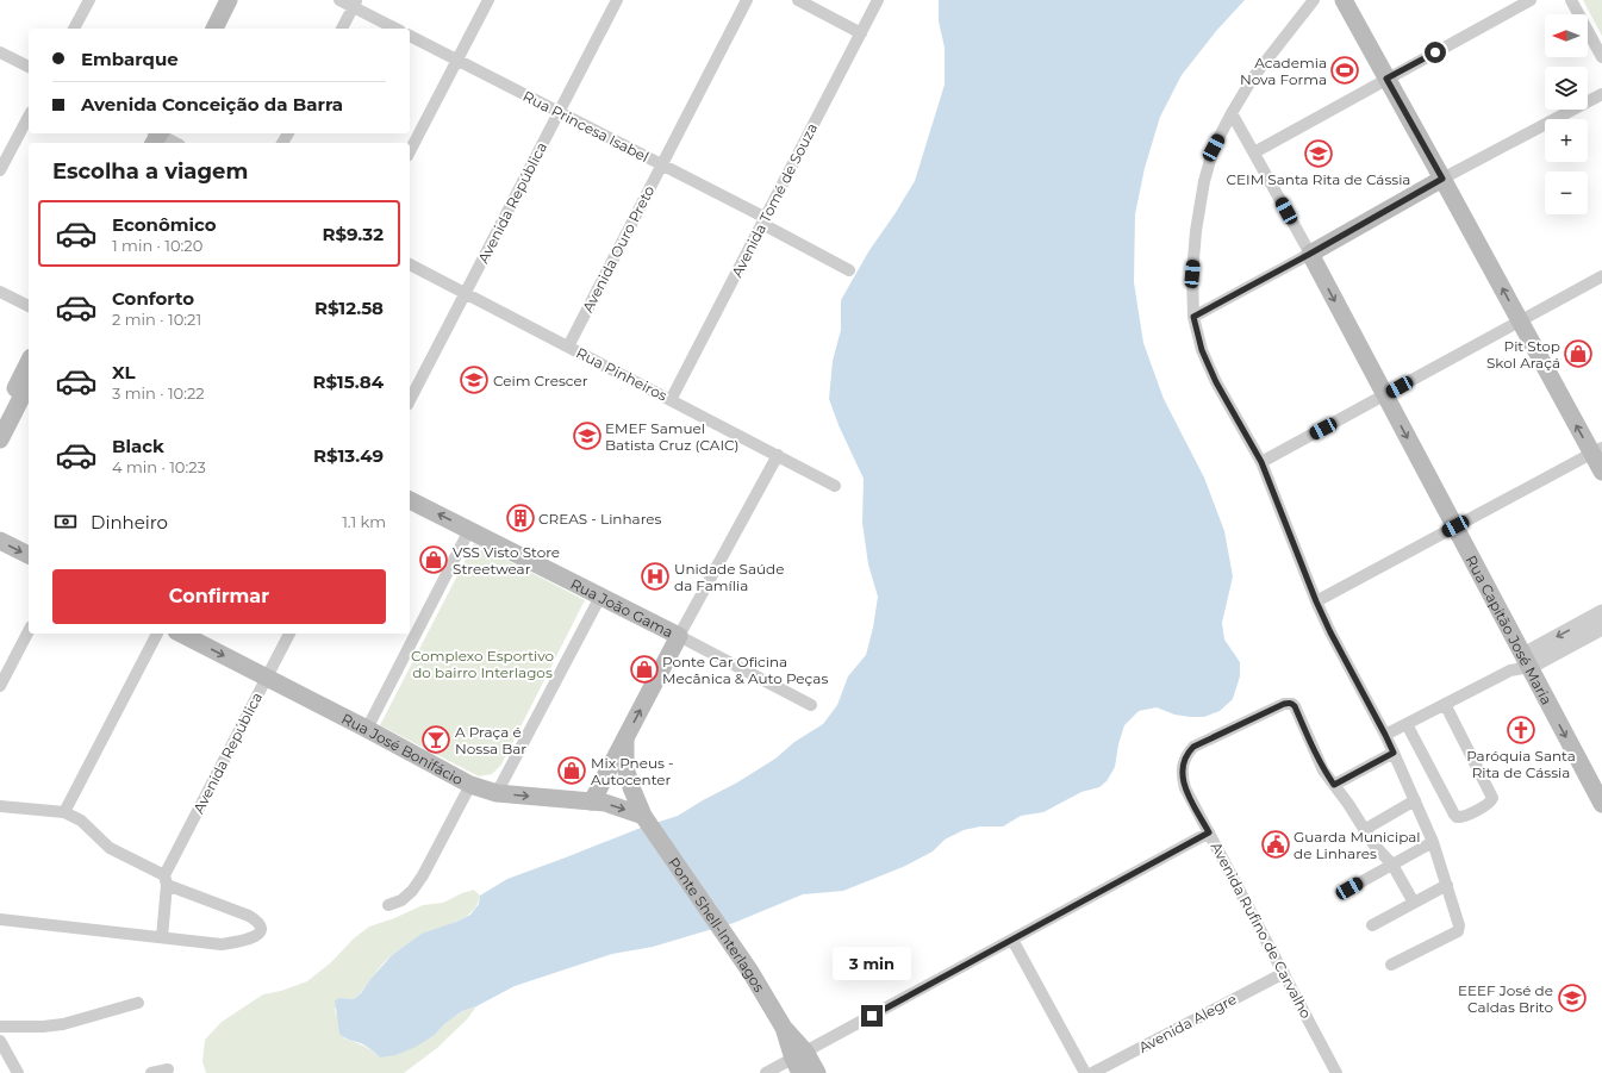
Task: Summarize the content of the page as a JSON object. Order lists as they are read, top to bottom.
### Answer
{
  "streets": {
    "main road": [
      "Rua João Gama",
      "Rua Capitão José Maria",
      "Rua José Bonifácio",
      "Ponte Shell-Interlagos"
    ],
    "street": [
      "Rua Princesa Isabel",
      "Avenida Tomé de Souza",
      "Avenida República",
      "Avenida Ouro Preto",
      "Rua Pinheiros",
      "Avenida Rufino de Carvalho",
      "Avenida Alegre"
    ]
  },
  "crossings": [
    ["Rua Princesa Isabel", "Avenida Tomé de Souza"],
    ["Rua Princesa Isabel", "Avenida República"],
    ["Rua Princesa Isabel", "Avenida Ouro Preto"],
    ["Avenida Tomé de Souza", "Rua Pinheiros"],
    ["Avenida República", "Rua Pinheiros"],
    ["Avenida República", "Rua José Bonifácio"],
    ["Avenida Ouro Preto", "Rua Pinheiros"],
    ["Rua José Bonifácio", "Ponte Shell-Interlagos"],
    ["Avenida Rufino de Carvalho", "Avenida Alegre"]
  ],
  "one_way": ["Rua José Bonifácio"],
  "parks": ["Complexo Esportivo do bairro Interlagos"],
  "places": {
    "sports": ["Academia Nova Forma"],
    "school or university": [
      "CEIM Santa Rita de Cássia",
      "Ceim Crescer",
      "EMEF Samuel Batista Cruz (CAIC)",
      "EEEF José de Caldas Brito"
    ],
    "shop": [
      "Pit Stop Skol Araçá",
      "VSS Visto Store Streetwear",
      "Ponte Car Oficina Mecânica & Auto Peças",
      "Mix Pneus - Autocenter"
    ],
    "building": ["CREAS - Linhares"],
    "hospital": ["Unidade Saúde da Família"],
    "church": ["Paróquia Santa Rita de Cássia"],
    "bar": ["A Praça é Nossa Bar"],
    "public building": ["Guarda Municipal de Linhares"]
  },
  "north": "left",
  "page": {
    "map_buttons": ["+", "−"],
    "banner": ["Embarque", "Avenida Conceição da Barra"],
    "heading": "Escolha a viagem",
    "list": [
      {
        "name": "Econômico",
        "note": "1 min · 10:20",
        "value": "R$9.32"
      },
      {
        "name": "Conforto",
        "note": "2 min · 10:21",
        "value": "R$12.58"
      },
      {
        "name": "XL",
        "note": "3 min · 10:22",
        "value": "R$15.84"
      },
      {
        "name": "Black",
        "note": "4 min · 10:23",
        "value": "R$13.49"
      }
    ],
    "pay": ["Dinheiro", "1.1 km"],
    "buttons": "Confirmar",
    "bubble": "3 min"
  }
}
